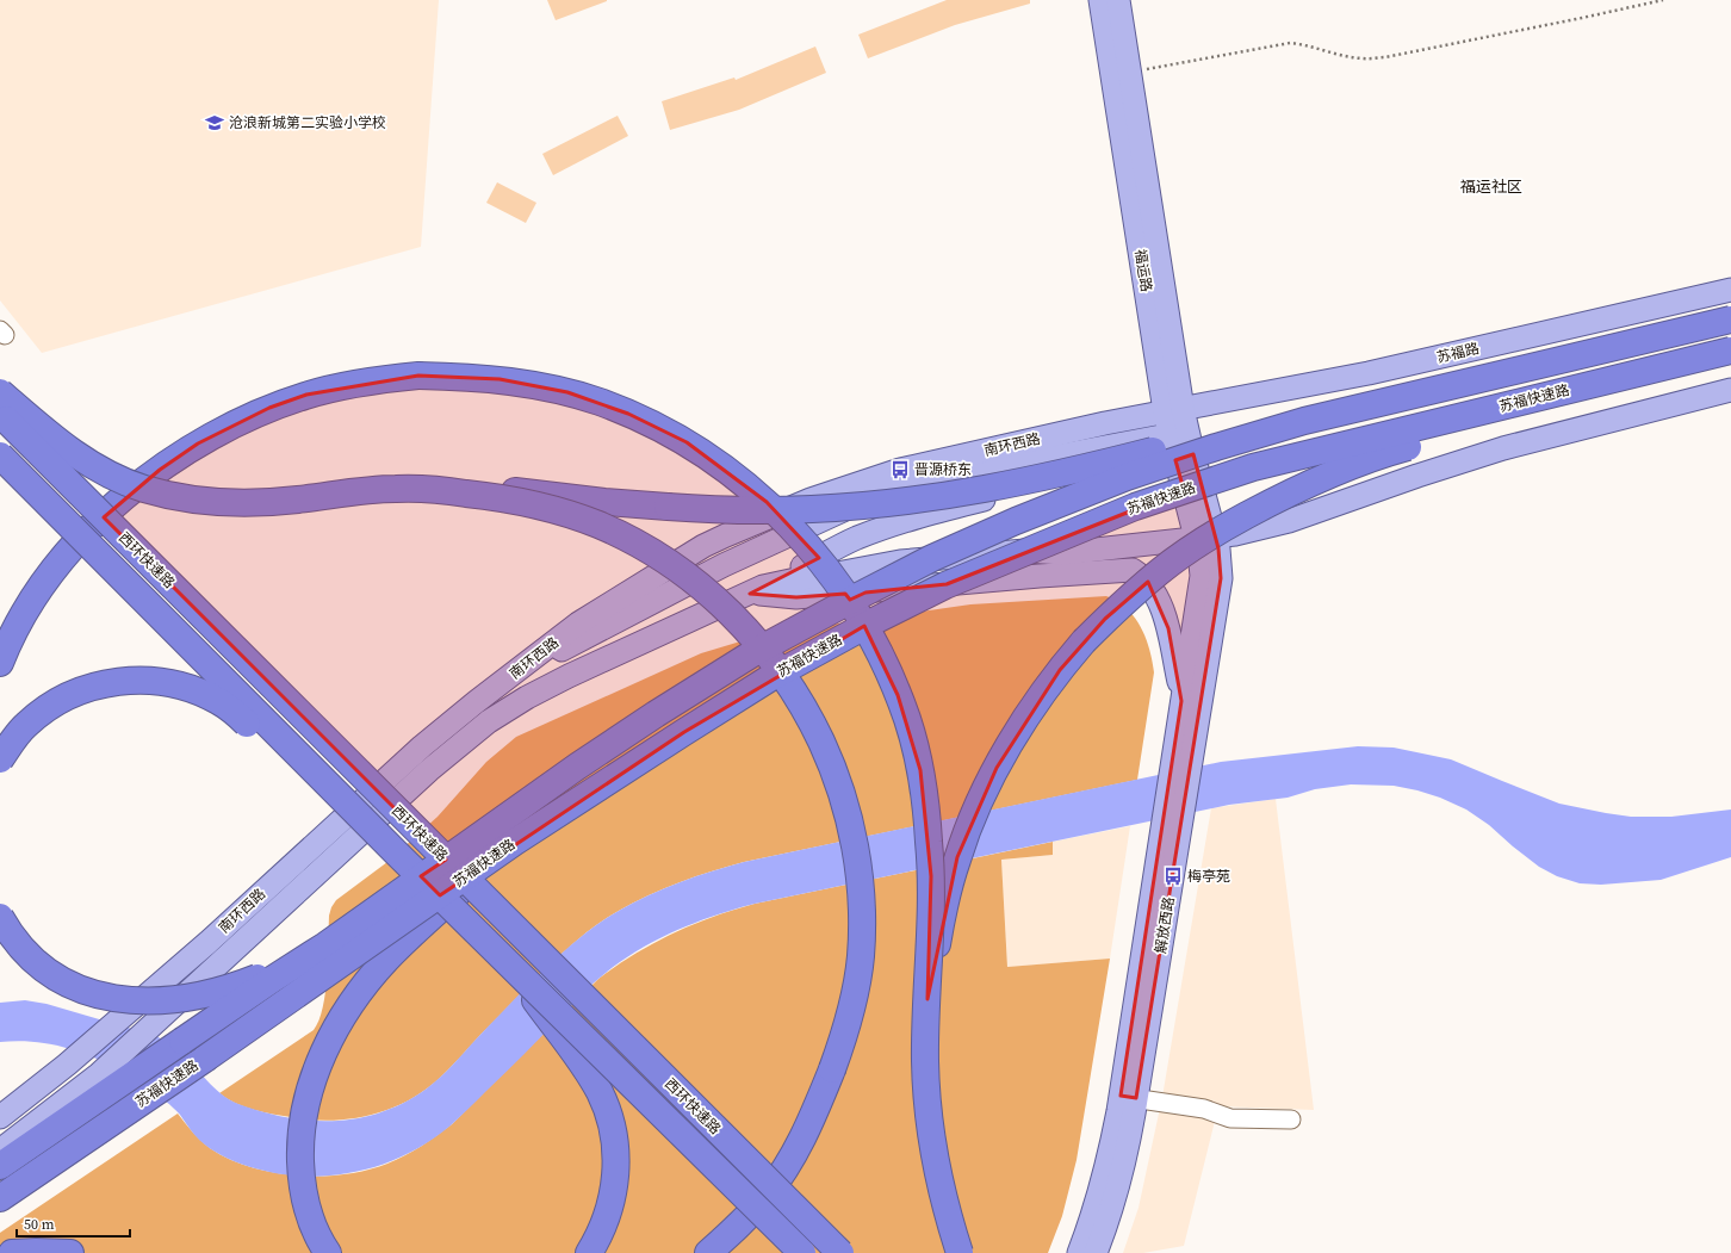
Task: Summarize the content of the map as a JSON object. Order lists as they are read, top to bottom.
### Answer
{
  "streets": {
    "highway": ["苏福快速路", "西环快速路"],
    "main road": [
      "福运路",
      "苏福路",
      "南环西路",
      "解放西路"
    ]
  },
  "crossings": [
    ["福运路", "苏福路"],
    ["福运路", "南环西路"],
    ["福运路", "解放西路"],
    ["苏福路", "南环西路"],
    ["南环西路", "解放西路"]
  ],
  "districts": ["福运社区"],
  "places": {
    "school or university": ["沧浪新城第二实验小学校"],
    "bus stop": ["晋源桥东", "梅亭苑"]
  },
  "scale_bar": "50 m"
}
